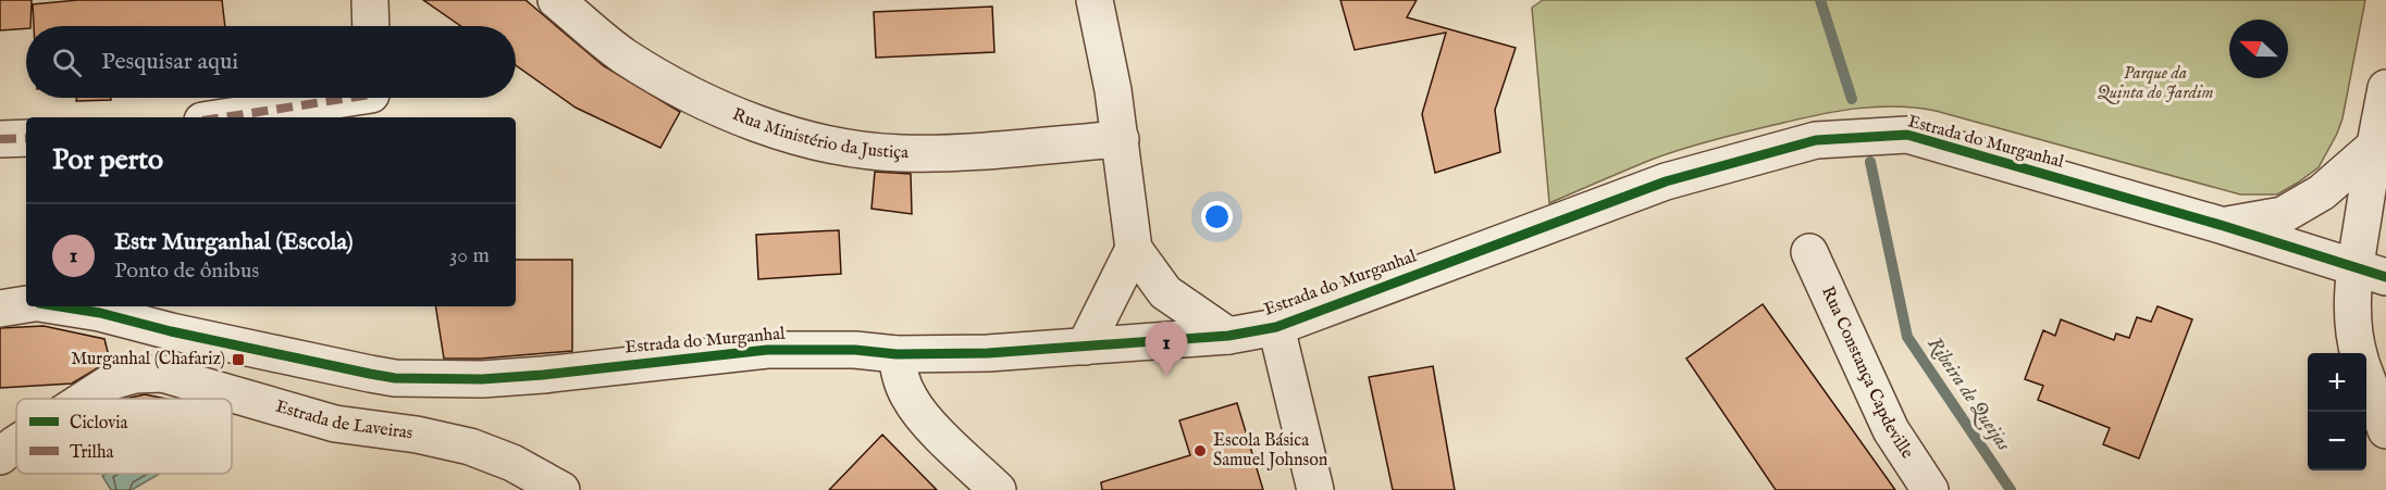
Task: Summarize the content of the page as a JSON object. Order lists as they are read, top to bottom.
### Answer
{
  "streets": {
    "street": [
      "Rua Ministério da Justiça",
      "Estrada do Murganhal",
      "Rua Constança Capdeville",
      "Estrada de Laveiras"
    ]
  },
  "water": ["Ribeira de Queijas"],
  "parks": ["Parque da Quinta do Jardim"],
  "places": {
    "transit": ["Murganhal (Chafariz)"],
    "other": ["Escola Básica Samuel Johnson"]
  },
  "legend": ["Ciclovia", "Trilha"],
  "north": "left",
  "page": {
    "search": "Pesquisar aqui",
    "heading": "Por perto",
    "list": [
      {
        "mark": "1",
        "name": "Estr Murganhal (Escola)",
        "note": "Ponto de ônibus",
        "value": "30 m"
      }
    ],
    "pins": "1",
    "map_buttons": ["+", "−"]
  }
}
